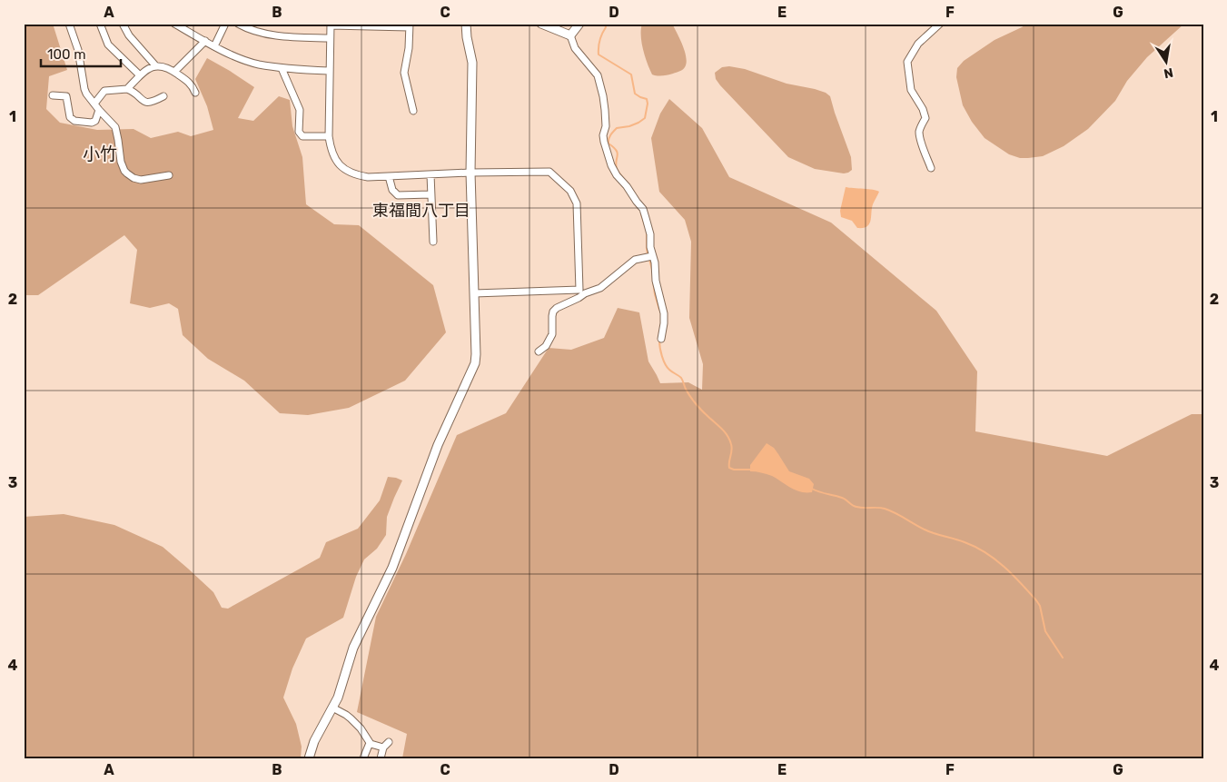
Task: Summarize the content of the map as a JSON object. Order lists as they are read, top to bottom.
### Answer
{
  "districts": ["小竹", "東福間八丁目"],
  "scale_bar": "100 m",
  "north": "bottom",
  "grid": {
    "columns": [
      "A",
      "B",
      "C",
      "D",
      "E",
      "F",
      "G"
    ],
    "rows": [
      "1",
      "2",
      "3",
      "4"
    ]
  }
}
